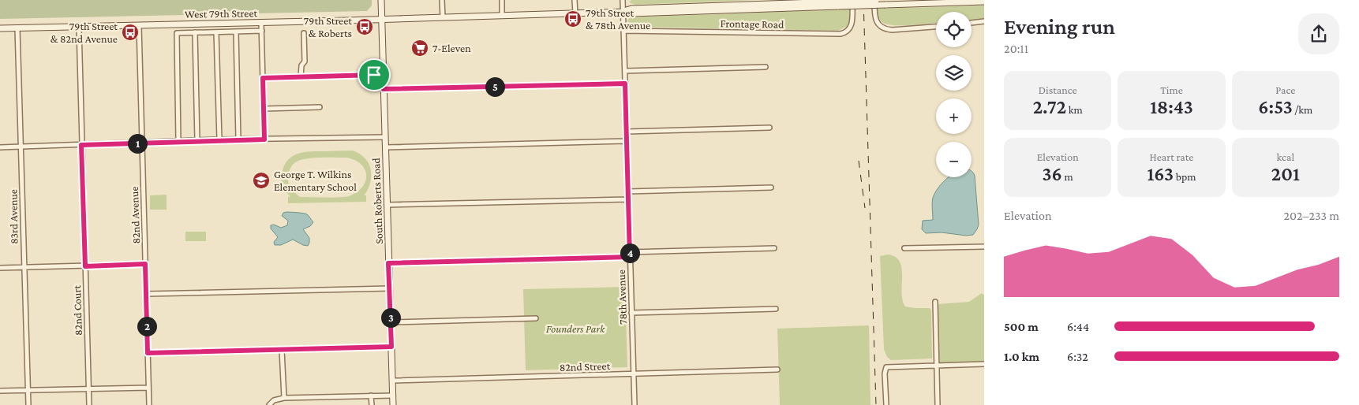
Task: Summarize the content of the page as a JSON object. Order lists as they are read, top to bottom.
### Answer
{
  "streets": {
    "main road": ["West 79th Street", "South Roberts Road"],
    "street": [
      "Frontage Road",
      "82nd Avenue",
      "83rd Avenue",
      "78th Avenue",
      "82nd Court",
      "82nd Street"
    ]
  },
  "crossings": [
    ["West 79th Street", "South Roberts Road"],
    ["West 79th Street", "82nd Avenue"],
    ["West 79th Street", "83rd Avenue"],
    ["West 79th Street", "78th Avenue"],
    ["West 79th Street", "82nd Court"],
    ["Frontage Road", "78th Avenue"],
    ["South Roberts Road", "82nd Street"],
    ["78th Avenue", "82nd Street"]
  ],
  "parks": ["Founders Park"],
  "places": {
    "bus stop": ["79th Street & 78th Avenue", "79th Street & Roberts", "79th Street & 82nd Avenue"],
    "supermarket": ["7-Eleven"],
    "school or university": ["George T. Wilkins Elementary School"]
  },
  "page": {
    "heading": ["Evening run", "20:11"],
    "map_buttons": ["+", "−"],
    "stats": [
      ["Distance", "2.72 km"],
      ["Time", "18:43"],
      ["Pace", "6:53 /km"],
      ["Elevation", "36 m"],
      ["Heart rate", "163 bpm"],
      ["kcal", "201"]
    ],
    "pins": [
      "5",
      "1",
      "4",
      "3",
      "2"
    ],
    "chart": ["Elevation", "202–233 m"],
    "list": [
      {
        "name": "500 m",
        "note": "6:44"
      },
      {
        "name": "1.0 km",
        "note": "6:32"
      }
    ]
  }
}
